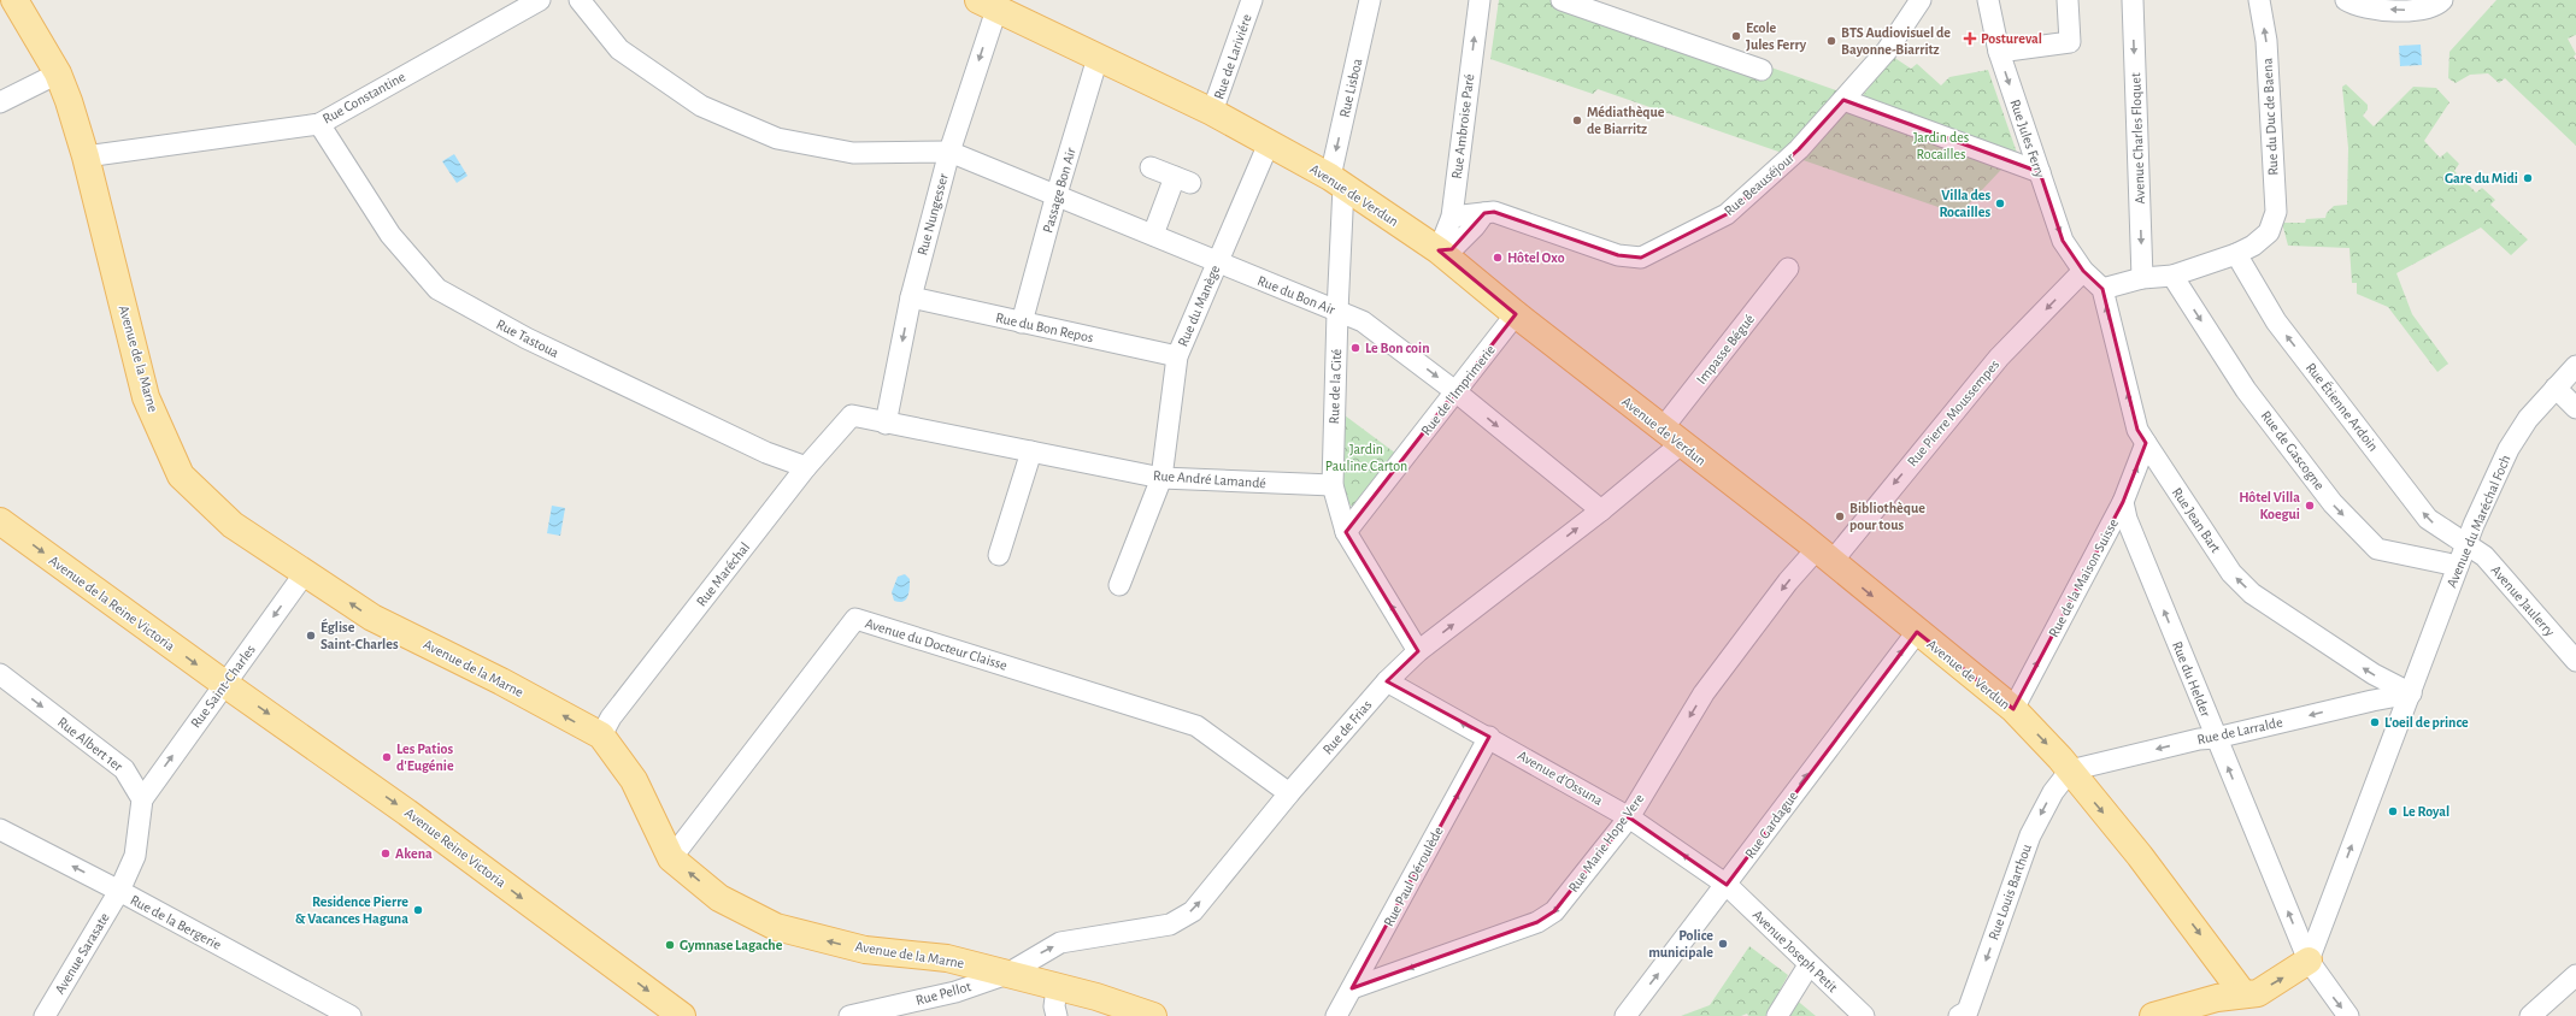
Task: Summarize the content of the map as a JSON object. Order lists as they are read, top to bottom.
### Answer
{
  "streets": {
    "main road": [
      "Avenue de Verdun",
      "Avenue de la Marne",
      "Avenue de la Reine Victoria",
      "Avenue Reine Victoria"
    ],
    "street": [
      "Rue de Lariviére",
      "Rue Lisboa",
      "Rue Constantine",
      "Rue du Duc de Baena",
      "Rue Ambroise Paré",
      "Rue Jules Ferry",
      "Avenue Charles Floquet",
      "Rue Beauséjour",
      "Passage Bon Air",
      "Rue Nungesser",
      "Rue du Bon Air",
      "Rue du Manège",
      "Rue du Bon Repos",
      "Rue Tastoua",
      "Impasse Bégué",
      "Rue de la Cité",
      "Rue de l'Imprimerie",
      "Rue Étienne Ardoin",
      "Rue Pierre Moussempes",
      "Rue de Gascogne",
      "Rue André Lamandé",
      "Rue Jean Bart",
      "Avenue du Maréchal Foch",
      "Rue Maréchal",
      "Rue de la Maison Suisse",
      "Avenue Jaulerry",
      "Avenue du Docteur Claisse",
      "Rue du Helder",
      "Rue Saint-Charles",
      "Rue de Frias",
      "Rue de Larralde",
      "Rue Albert 1er",
      "Avenue d'Ossuna",
      "Rue Gardague",
      "Rue Marie Hope Vere",
      "Rue Paul Déroulède",
      "Rue Louis Barthou",
      "Rue de la Bergerie",
      "Avenue Joseph Petit",
      "Avenue Sarasate",
      "Rue Pellot"
    ]
  },
  "crossings": [
    ["Rue de Lariviére", "Avenue de Verdun"],
    ["Rue Lisboa", "Avenue de Verdun"],
    ["Rue Lisboa", "Rue de la Cité"],
    ["Rue Constantine", "Rue Tastoua"],
    ["Rue Constantine", "Avenue de la Marne"],
    ["Rue du Duc de Baena", "Rue Étienne Ardoin"],
    ["Rue Ambroise Paré", "Rue Beauséjour"],
    ["Rue Ambroise Paré", "Avenue de Verdun"],
    ["Rue Jules Ferry", "Rue Pierre Moussempes"],
    ["Passage Bon Air", "Avenue de Verdun"],
    ["Passage Bon Air", "Rue du Bon Air"],
    ["Passage Bon Air", "Rue du Bon Repos"],
    ["Avenue de Verdun", "Rue Nungesser"],
    ["Avenue de Verdun", "Rue du Manège"],
    ["Avenue de Verdun", "Impasse Bégué"],
    ["Avenue de Verdun", "Rue de la Cité"],
    ["Avenue de Verdun", "Rue de l'Imprimerie"],
    ["Avenue de Verdun", "Rue Pierre Moussempes"],
    ["Avenue de Verdun", "Rue de la Maison Suisse"],
    ["Avenue de Verdun", "Rue de Frias"],
    ["Avenue de Verdun", "Rue de Larralde"],
    ["Avenue de Verdun", "Rue Gardague"],
    ["Avenue de Verdun", "Rue Marie Hope Vere"],
    ["Avenue de Verdun", "Rue Louis Barthou"],
    ["Rue Nungesser", "Rue du Bon Air"],
    ["Rue Nungesser", "Rue du Bon Repos"],
    ["Rue Nungesser", "Rue André Lamandé"],
    ["Rue du Bon Air", "Rue du Manège"],
    ["Rue du Bon Air", "Rue de la Cité"],
    ["Rue du Bon Air", "Rue de l'Imprimerie"],
    ["Rue du Bon Air", "Rue de Frias"],
    ["Rue du Manège", "Rue du Bon Repos"],
    ["Rue du Manège", "Rue André Lamandé"],
    ["Rue Tastoua", "Rue Maréchal"],
    ["Impasse Bégué", "Rue de Frias"],
    ["Avenue de la Marne", "Rue Maréchal"],
    ["Avenue de la Marne", "Avenue du Docteur Claisse"],
    ["Avenue de la Marne", "Rue Saint-Charles"],
    ["Avenue de la Marne", "Rue de Frias"],
    ["Avenue de la Marne", "Rue Pellot"],
    ["Rue de la Cité", "Rue de l'Imprimerie"],
    ["Rue de la Cité", "Rue André Lamandé"],
    ["Rue de la Cité", "Rue de Frias"],
    ["Rue Étienne Ardoin", "Avenue du Maréchal Foch"],
    ["Rue Étienne Ardoin", "Avenue Jaulerry"],
    ["Rue Pierre Moussempes", "Rue Marie Hope Vere"],
    ["Rue de Gascogne", "Avenue du Maréchal Foch"],
    ["Rue André Lamandé", "Rue Maréchal"],
    ["Rue Jean Bart", "Avenue du Maréchal Foch"],
    ["Rue Jean Bart", "Rue de la Maison Suisse"],
    ["Rue Jean Bart", "Rue de Larralde"],
    ["Avenue du Maréchal Foch", "Avenue Jaulerry"],
    ["Avenue du Maréchal Foch", "Rue du Helder"],
    ["Avenue du Maréchal Foch", "Rue de Larralde"],
    ["Rue de la Maison Suisse", "Rue du Helder"],
    ["Avenue de la Reine Victoria", "Rue Saint-Charles"],
    ["Avenue de la Reine Victoria", "Avenue Reine Victoria"],
    ["Avenue du Docteur Claisse", "Rue de Frias"],
    ["Rue du Helder", "Rue de Larralde"],
    ["Rue Saint-Charles", "Rue Albert 1er"],
    ["Rue Saint-Charles", "Avenue Reine Victoria"],
    ["Rue de Frias", "Avenue d'Ossuna"],
    ["Rue de Frias", "Rue Pellot"],
    ["Rue de Larralde", "Rue Louis Barthou"],
    ["Avenue d'Ossuna", "Rue Gardague"],
    ["Avenue d'Ossuna", "Rue Marie Hope Vere"],
    ["Avenue d'Ossuna", "Rue Paul Déroulède"],
    ["Avenue d'Ossuna", "Avenue Joseph Petit"],
    ["Rue Gardague", "Avenue Joseph Petit"],
    ["Rue Marie Hope Vere", "Rue Paul Déroulède"],
    ["Rue de la Bergerie", "Avenue Sarasate"]
  ],
  "one_way": [
    "Rue Lisboa",
    "Rue du Duc de Baena",
    "Rue Ambroise Paré",
    "Rue Jules Ferry",
    "Avenue Charles Floquet",
    "Rue Nungesser",
    "Rue du Bon Air",
    "Avenue de la Marne",
    "Rue Étienne Ardoin",
    "Rue Pierre Moussempes",
    "Rue de Gascogne",
    "Rue Jean Bart",
    "Avenue du Maréchal Foch",
    "Rue de la Maison Suisse",
    "Avenue de la Reine Victoria",
    "Rue de Frias",
    "Rue de Larralde",
    "Rue Albert 1er",
    "Avenue d'Ossuna",
    "Rue Gardague",
    "Rue Marie Hope Vere",
    "Avenue Reine Victoria",
    "Rue Paul Déroulède",
    "Rue Louis Barthou"
  ],
  "parks": ["Jardin des Rocailles", "Jardin Pauline Carton"],
  "places": {
    "other": [
      "Ecole Jules Ferry",
      "BTS Audiovisuel de Bayonne-Biarritz",
      "Médiathèque de Biarritz",
      "Gare du Midi",
      "Villa des Rocailles",
      "Hôtel Oxo",
      "Le Bon coin",
      "Hôtel Villa Koegui",
      "Bibliothèque pour tous",
      "Église Saint-Charles",
      "L'oeil de prince",
      "Les Patios d'Eugénie",
      "Le Royal",
      "Akena",
      "Residence Pierre & Vacances Haguna",
      "Police municipale",
      "Gymnase Lagache"
    ],
    "health": ["Postureval"]
  }
}
